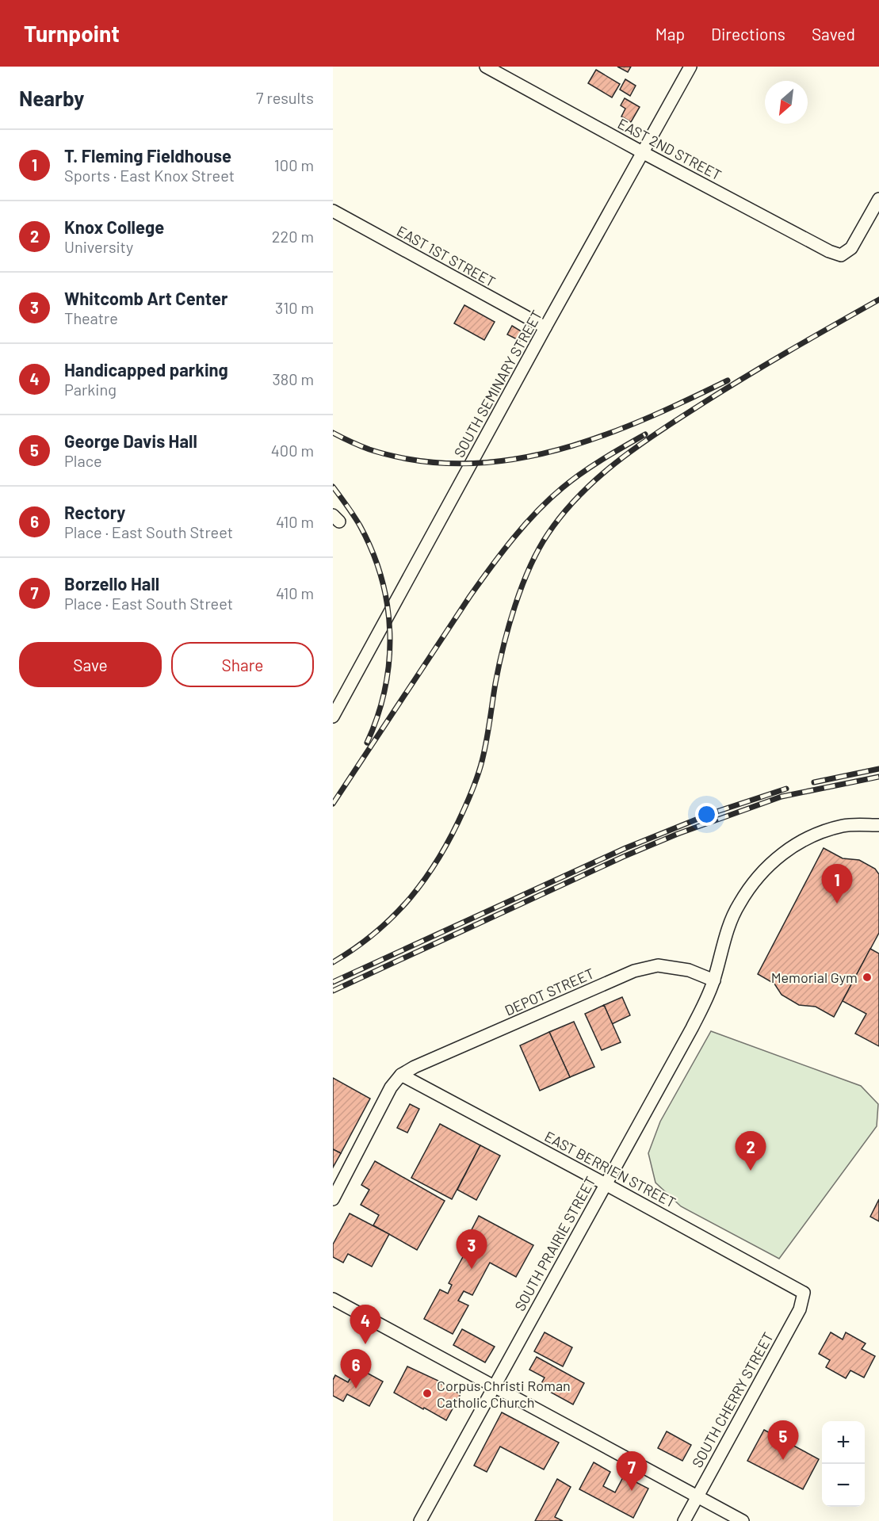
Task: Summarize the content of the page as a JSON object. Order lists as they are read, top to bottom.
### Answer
{
  "streets": {
    "street": [
      "EAST 2ND STREET",
      "EAST 1ST STREET",
      "SOUTH SEMINARY STREET",
      "DEPOT STREET",
      "EAST BERRIEN STREET",
      "SOUTH PRAIRIE STREET",
      "SOUTH CHERRY STREET"
    ]
  },
  "crossings": [
    ["EAST 2ND STREET", "SOUTH SEMINARY STREET"],
    ["EAST 1ST STREET", "SOUTH SEMINARY STREET"],
    ["DEPOT STREET", "EAST BERRIEN STREET"],
    ["DEPOT STREET", "SOUTH PRAIRIE STREET"],
    ["EAST BERRIEN STREET", "SOUTH PRAIRIE STREET"],
    ["EAST BERRIEN STREET", "SOUTH CHERRY STREET"]
  ],
  "places": ["Memorial Gym", "Corpus Christi Roman Catholic Church"],
  "north": "bottom left",
  "page": {
    "header": "Turnpoint",
    "nav": ["Map", "Directions", "Saved"],
    "heading": ["Nearby", "7 results"],
    "list": [
      {
        "mark": "1",
        "name": "T. Fleming Fieldhouse",
        "note": "Sports · East Knox Street",
        "value": "100 m"
      },
      {
        "mark": "2",
        "name": "Knox College",
        "note": "University",
        "value": "220 m"
      },
      {
        "mark": "3",
        "name": "Whitcomb Art Center",
        "note": "Theatre",
        "value": "310 m"
      },
      {
        "mark": "4",
        "name": "Handicapped parking",
        "note": "Parking",
        "value": "380 m"
      },
      {
        "mark": "5",
        "name": "George Davis Hall",
        "note": "Place",
        "value": "400 m"
      },
      {
        "mark": "6",
        "name": "Rectory",
        "note": "Place · East South Street",
        "value": "410 m"
      },
      {
        "mark": "7",
        "name": "Borzello Hall",
        "note": "Place · East South Street",
        "value": "410 m"
      }
    ],
    "buttons": ["Save", "Share"],
    "pins": [
      "1",
      "2",
      "3",
      "4",
      "6",
      "5",
      "7"
    ],
    "map_buttons": ["+", "−"]
  }
}
